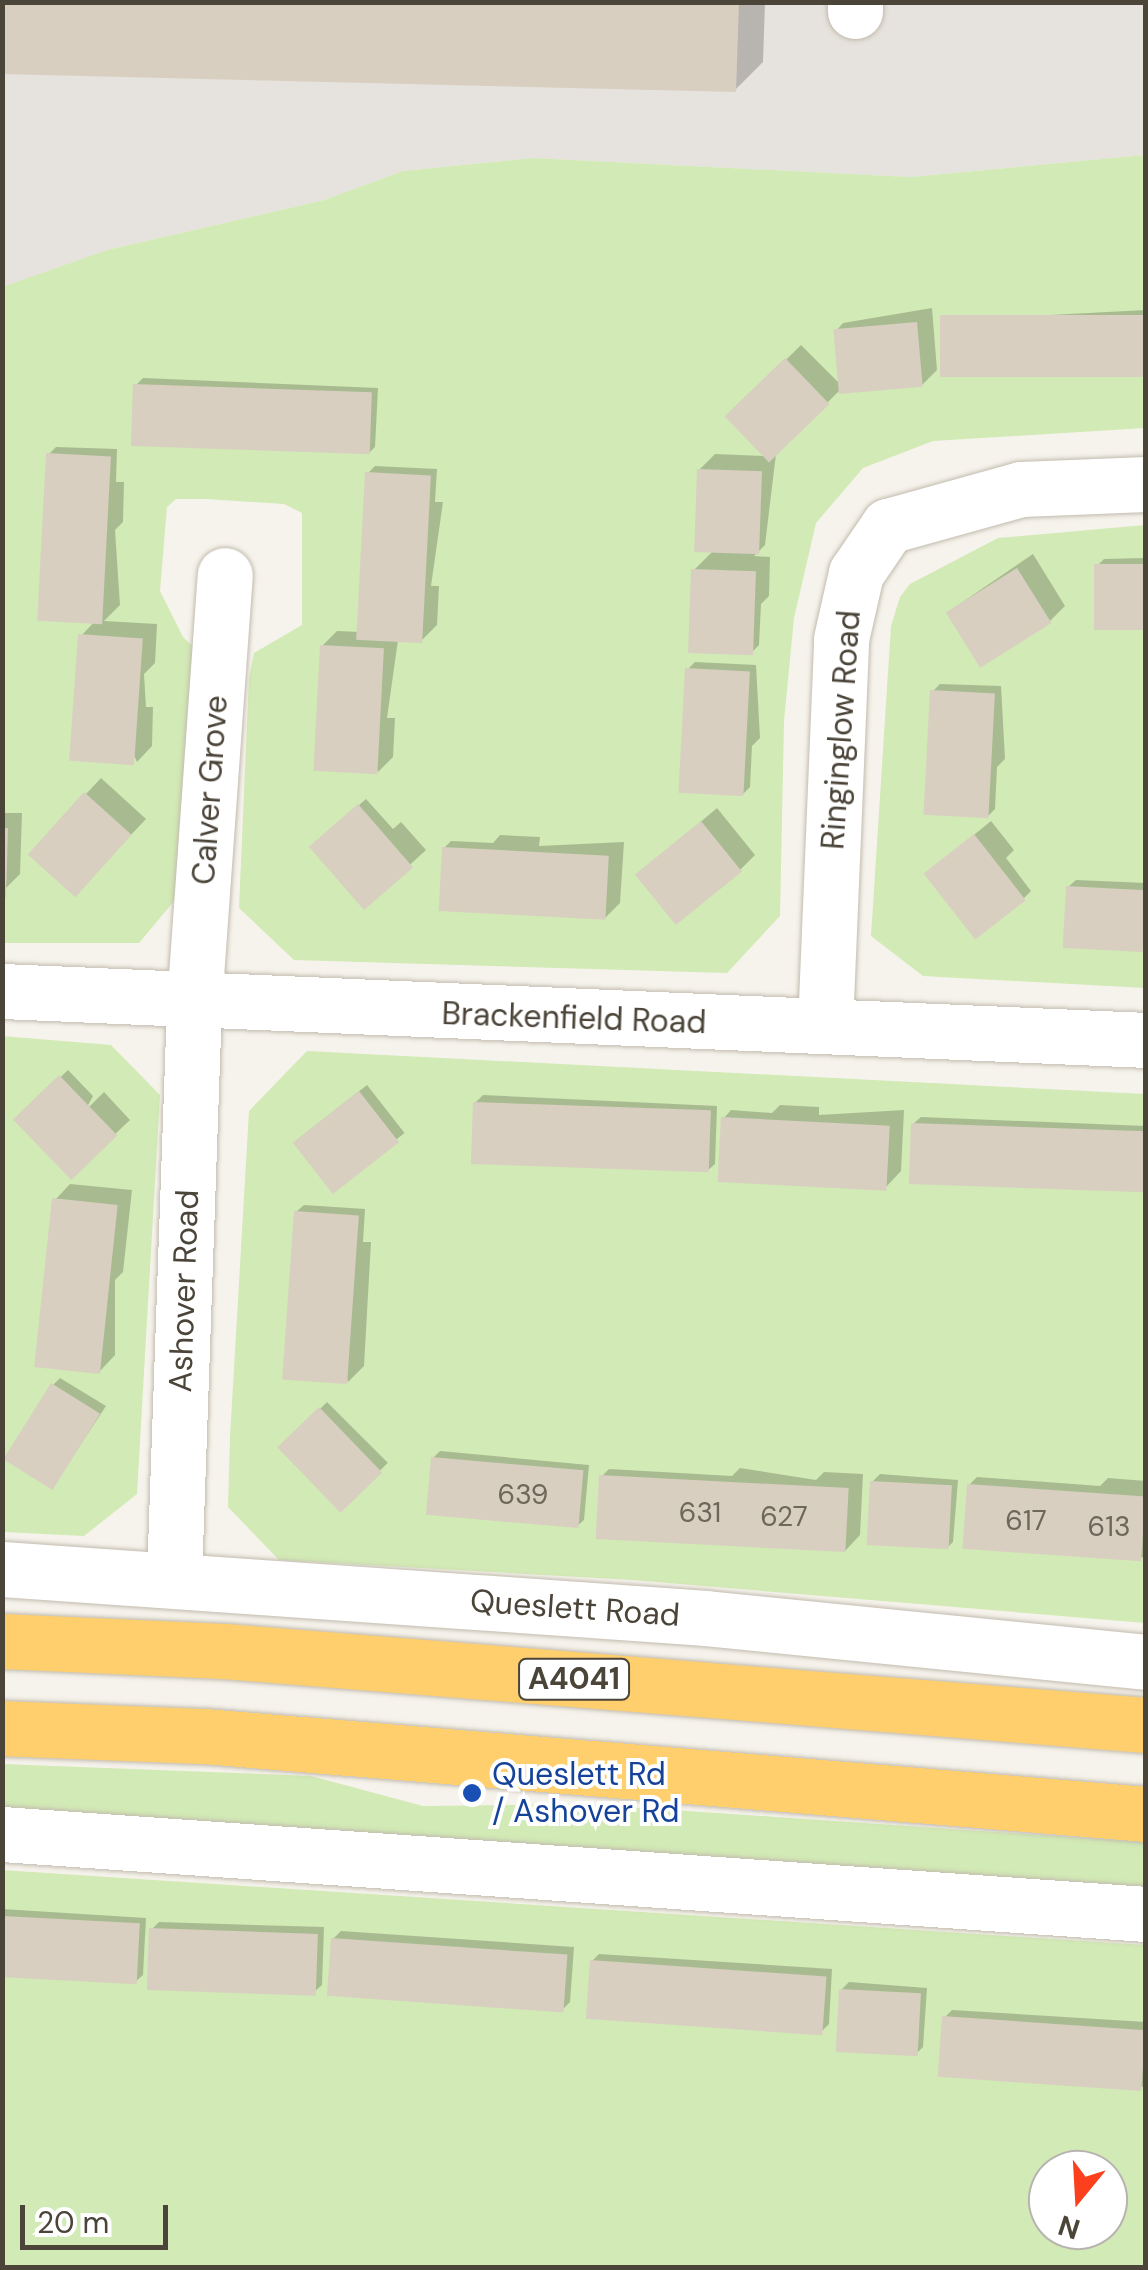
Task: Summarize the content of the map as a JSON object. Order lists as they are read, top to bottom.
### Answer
{
  "streets": {
    "highway": ["A4041"],
    "street": [
      "Ringinglow Road",
      "Calver Grove",
      "Brackenfield Road",
      "Ashover Road",
      "Queslett Road"
    ]
  },
  "crossings": [
    ["Ringinglow Road", "Brackenfield Road"],
    ["Calver Grove", "Brackenfield Road"],
    ["Calver Grove", "Ashover Road"],
    ["Brackenfield Road", "Ashover Road"],
    ["Ashover Road", "Queslett Road"]
  ],
  "places": ["Queslett Rd / Ashover Rd"],
  "house_numbers": [
    "639",
    "631",
    "627",
    "617",
    "613"
  ],
  "scale_bar": "20 m",
  "north": "bottom"
}
